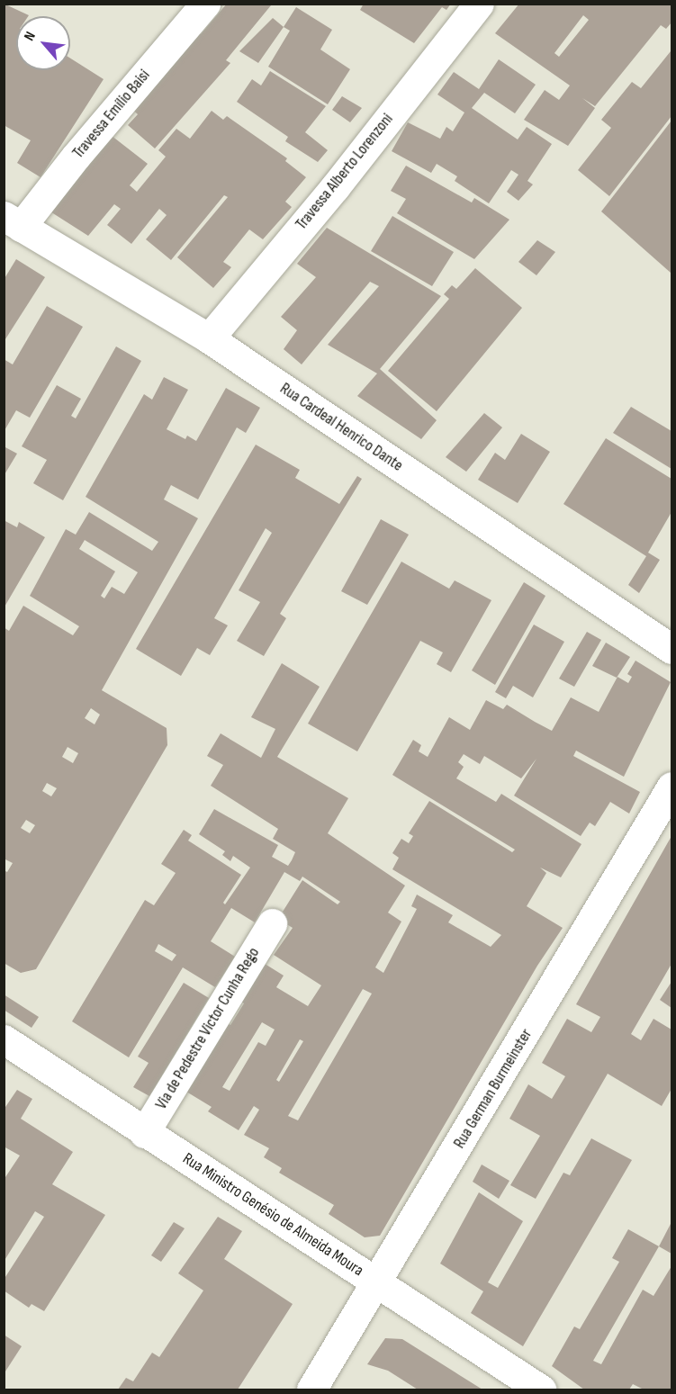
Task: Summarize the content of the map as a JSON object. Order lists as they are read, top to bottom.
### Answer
{
  "streets": {
    "street": [
      "Travessa Emílio Baisi",
      "Travessa Alberto Lorenzoni",
      "Rua Cardeal Henrico Dante",
      "Via de Pedestre Victor Cunha Rego",
      "Rua German Burmeinster",
      "Rua Ministro Genésio de Almeida Moura"
    ]
  },
  "crossings": [
    ["Travessa Emílio Baisi", "Rua Cardeal Henrico Dante"],
    ["Travessa Alberto Lorenzoni", "Rua Cardeal Henrico Dante"],
    ["Via de Pedestre Victor Cunha Rego", "Rua Ministro Genésio de Almeida Moura"],
    ["Rua German Burmeinster", "Rua Ministro Genésio de Almeida Moura"]
  ],
  "north": "top left"
}
